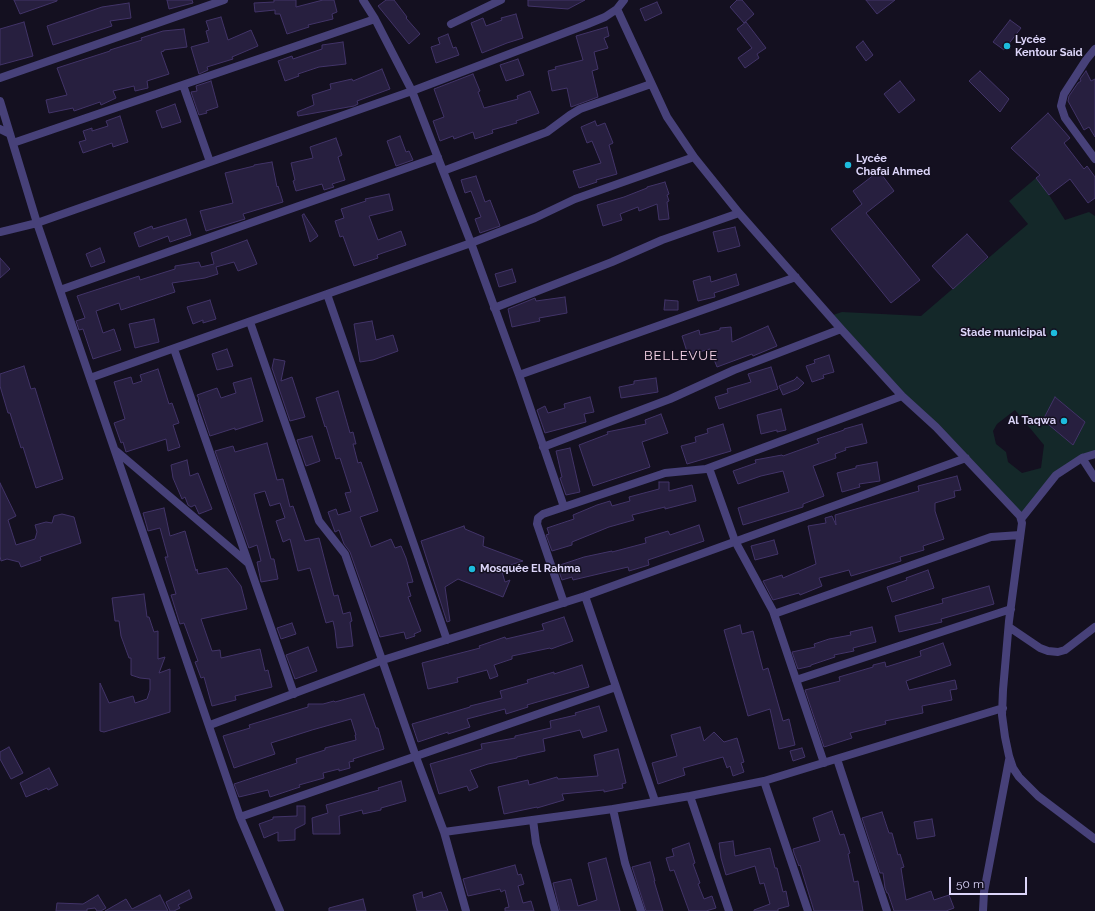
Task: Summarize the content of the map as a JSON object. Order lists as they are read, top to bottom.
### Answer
{
  "districts": ["BELLEVUE"],
  "places": [
    "Lycée Kentour Said",
    "Lycée Chafai Ahmed",
    "Stade municipal",
    "Al Taqwa",
    "Mosquée El Rahma"
  ],
  "scale_bar": "50 m"
}
